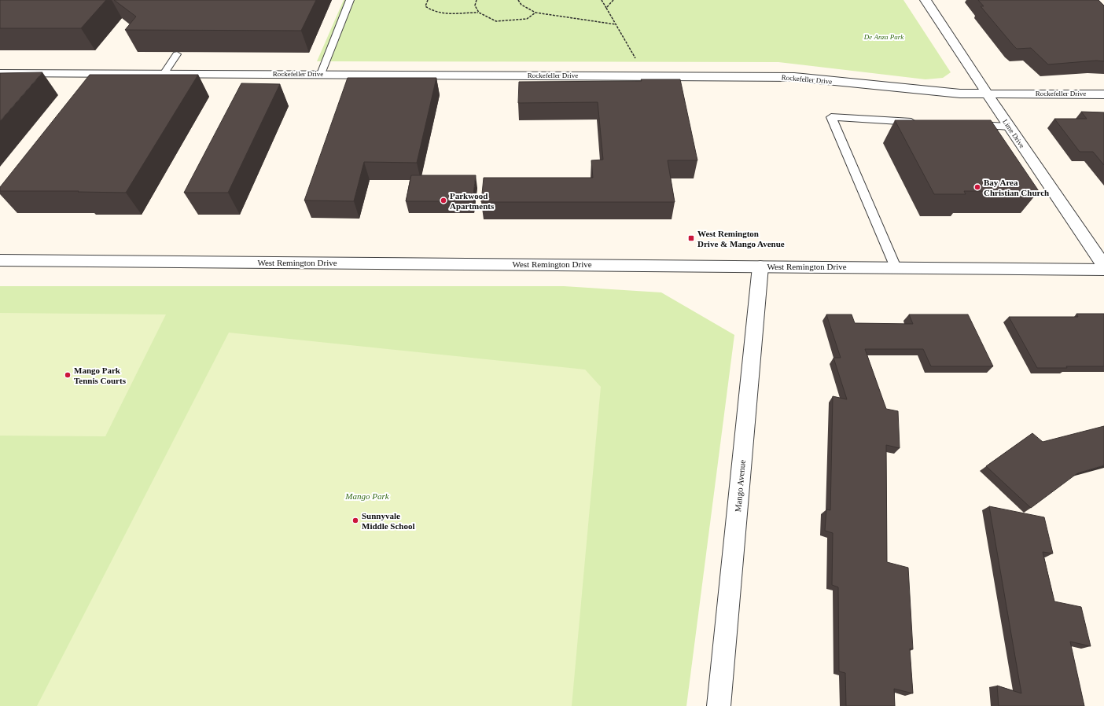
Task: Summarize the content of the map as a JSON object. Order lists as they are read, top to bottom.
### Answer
{
  "streets": {
    "street": [
      "Rockefeller Drive",
      "Lime Drive",
      "West Remington Drive",
      "Mango Avenue"
    ]
  },
  "crossings": [
    ["Rockefeller Drive", "Lime Drive"],
    ["West Remington Drive", "Mango Avenue"]
  ],
  "parks": ["De Anza Park", "Mango Park"],
  "places": {
    "other": [
      "Bay Area Christian Church",
      "Parkwood Apartments",
      "Mango Park Tennis Courts",
      "Sunnyvale Middle School"
    ],
    "transit": ["West Remington Drive & Mango Avenue"]
  }
}
